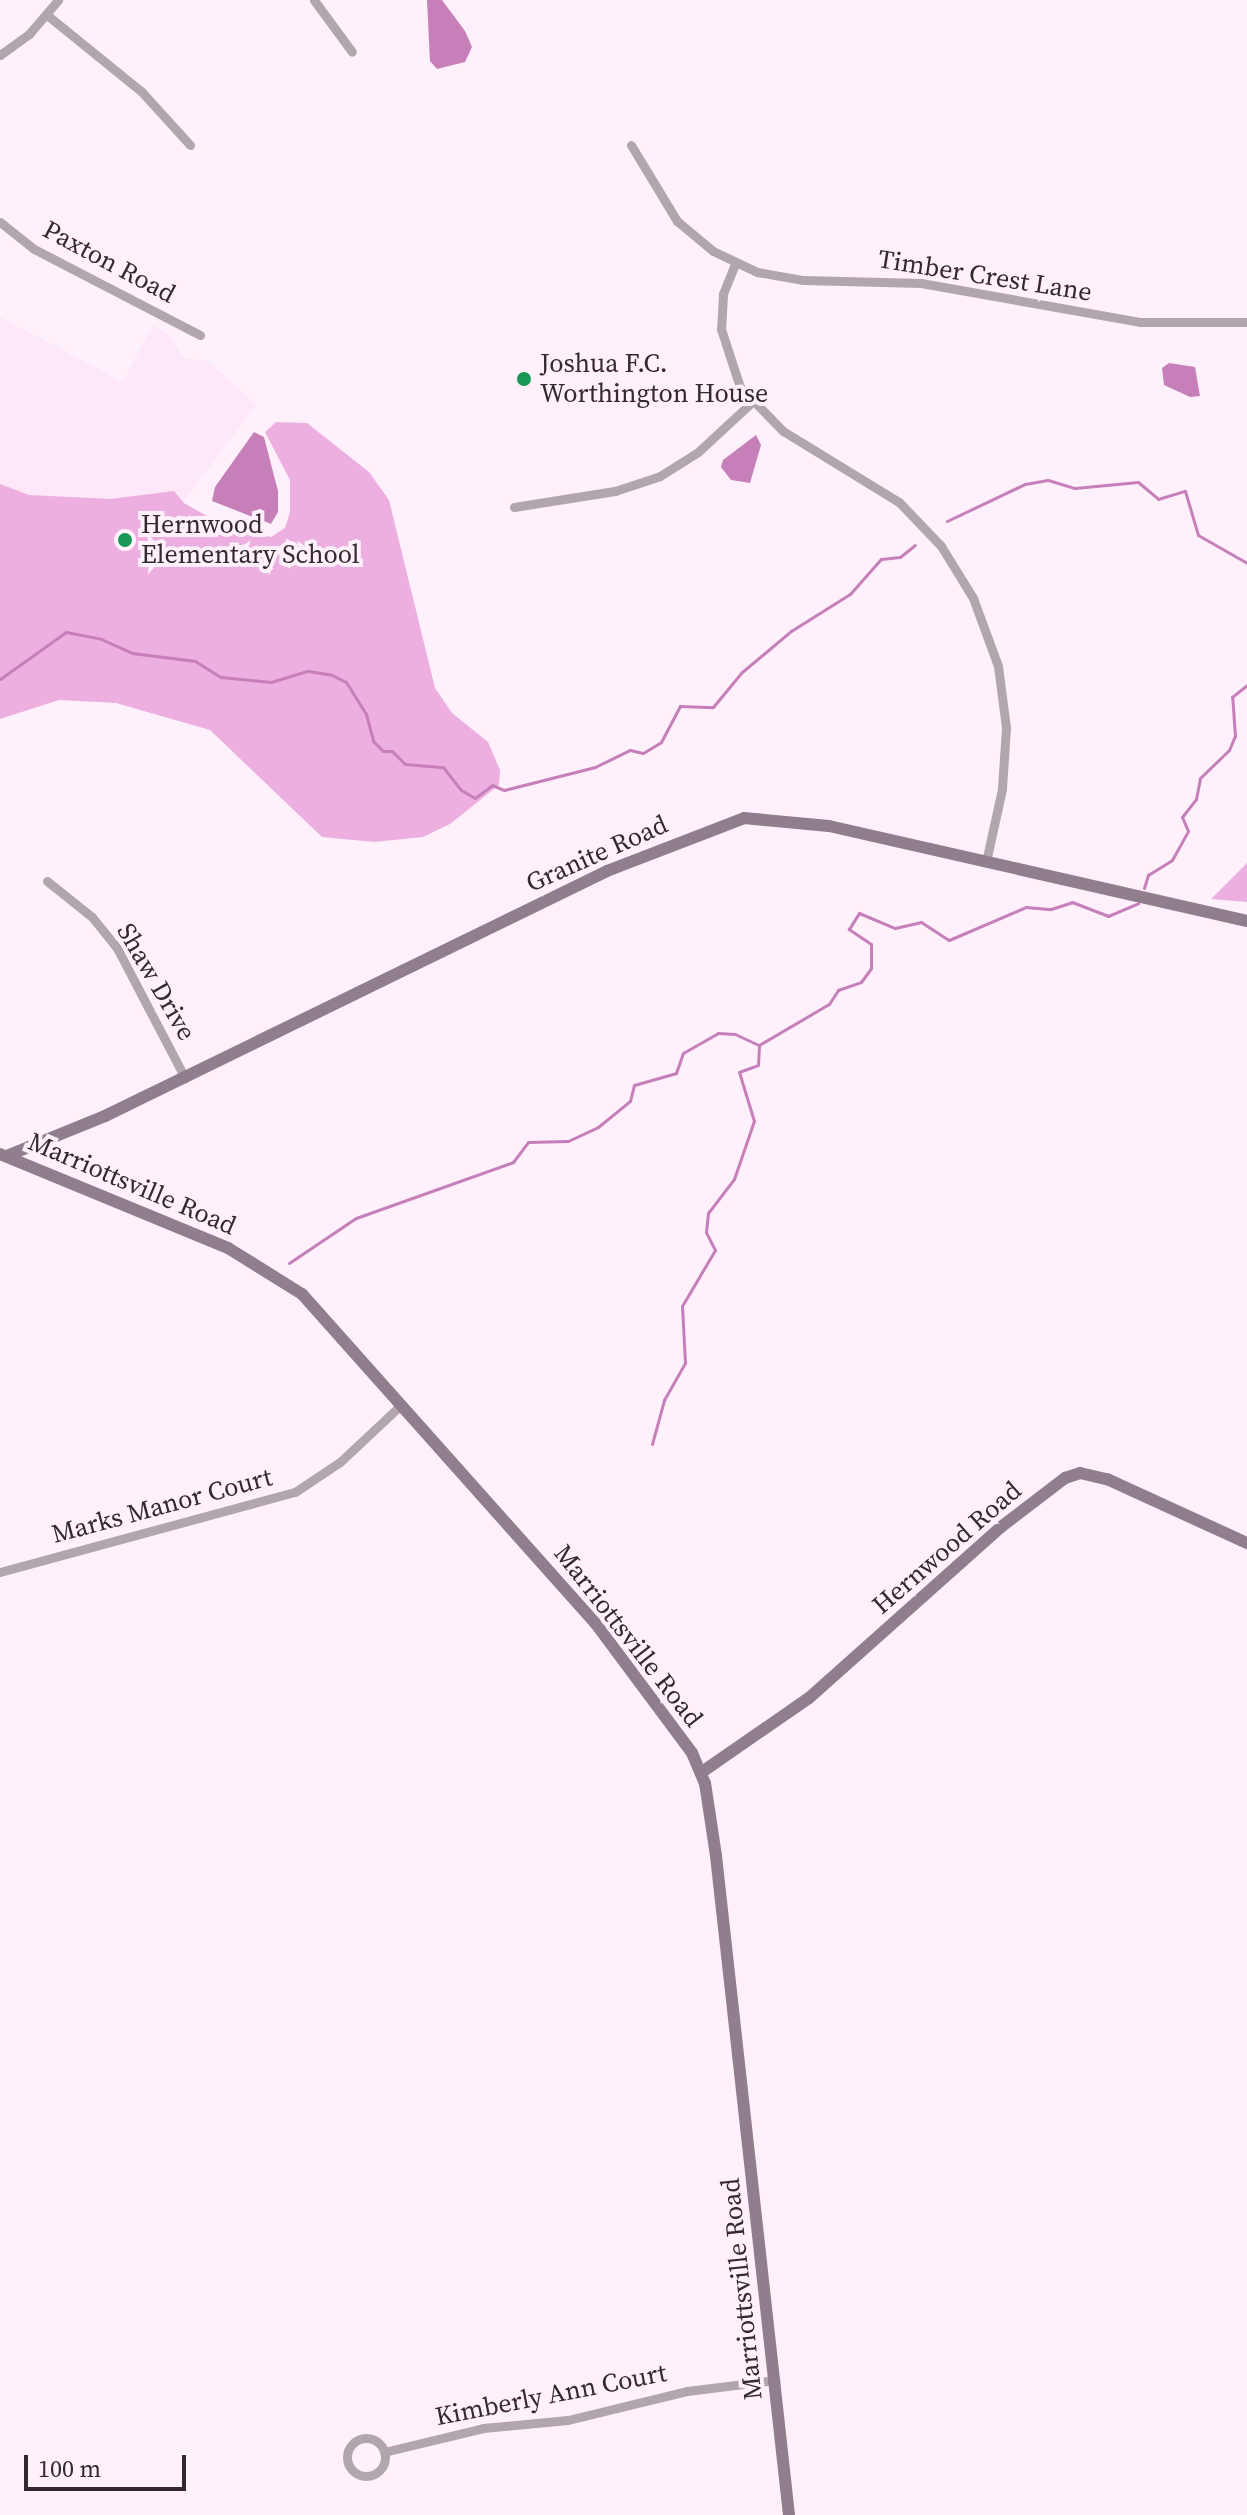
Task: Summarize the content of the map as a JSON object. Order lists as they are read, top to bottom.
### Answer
{
  "streets": {
    "street": [
      "Paxton Road",
      "Timber Crest Lane",
      "Granite Road",
      "Shaw Drive",
      "Marriottsville Road",
      "Marks Manor Court",
      "Hernwood Road",
      "Kimberly Ann Court"
    ]
  },
  "crossings": [
    ["Granite Road", "Shaw Drive"],
    ["Granite Road", "Marriottsville Road"],
    ["Marriottsville Road", "Marks Manor Court"],
    ["Marriottsville Road", "Hernwood Road"],
    ["Marriottsville Road", "Kimberly Ann Court"]
  ],
  "places": ["Joshua F.C. Worthington House", "Hernwood Elementary School"],
  "scale_bar": "100 m"
}
